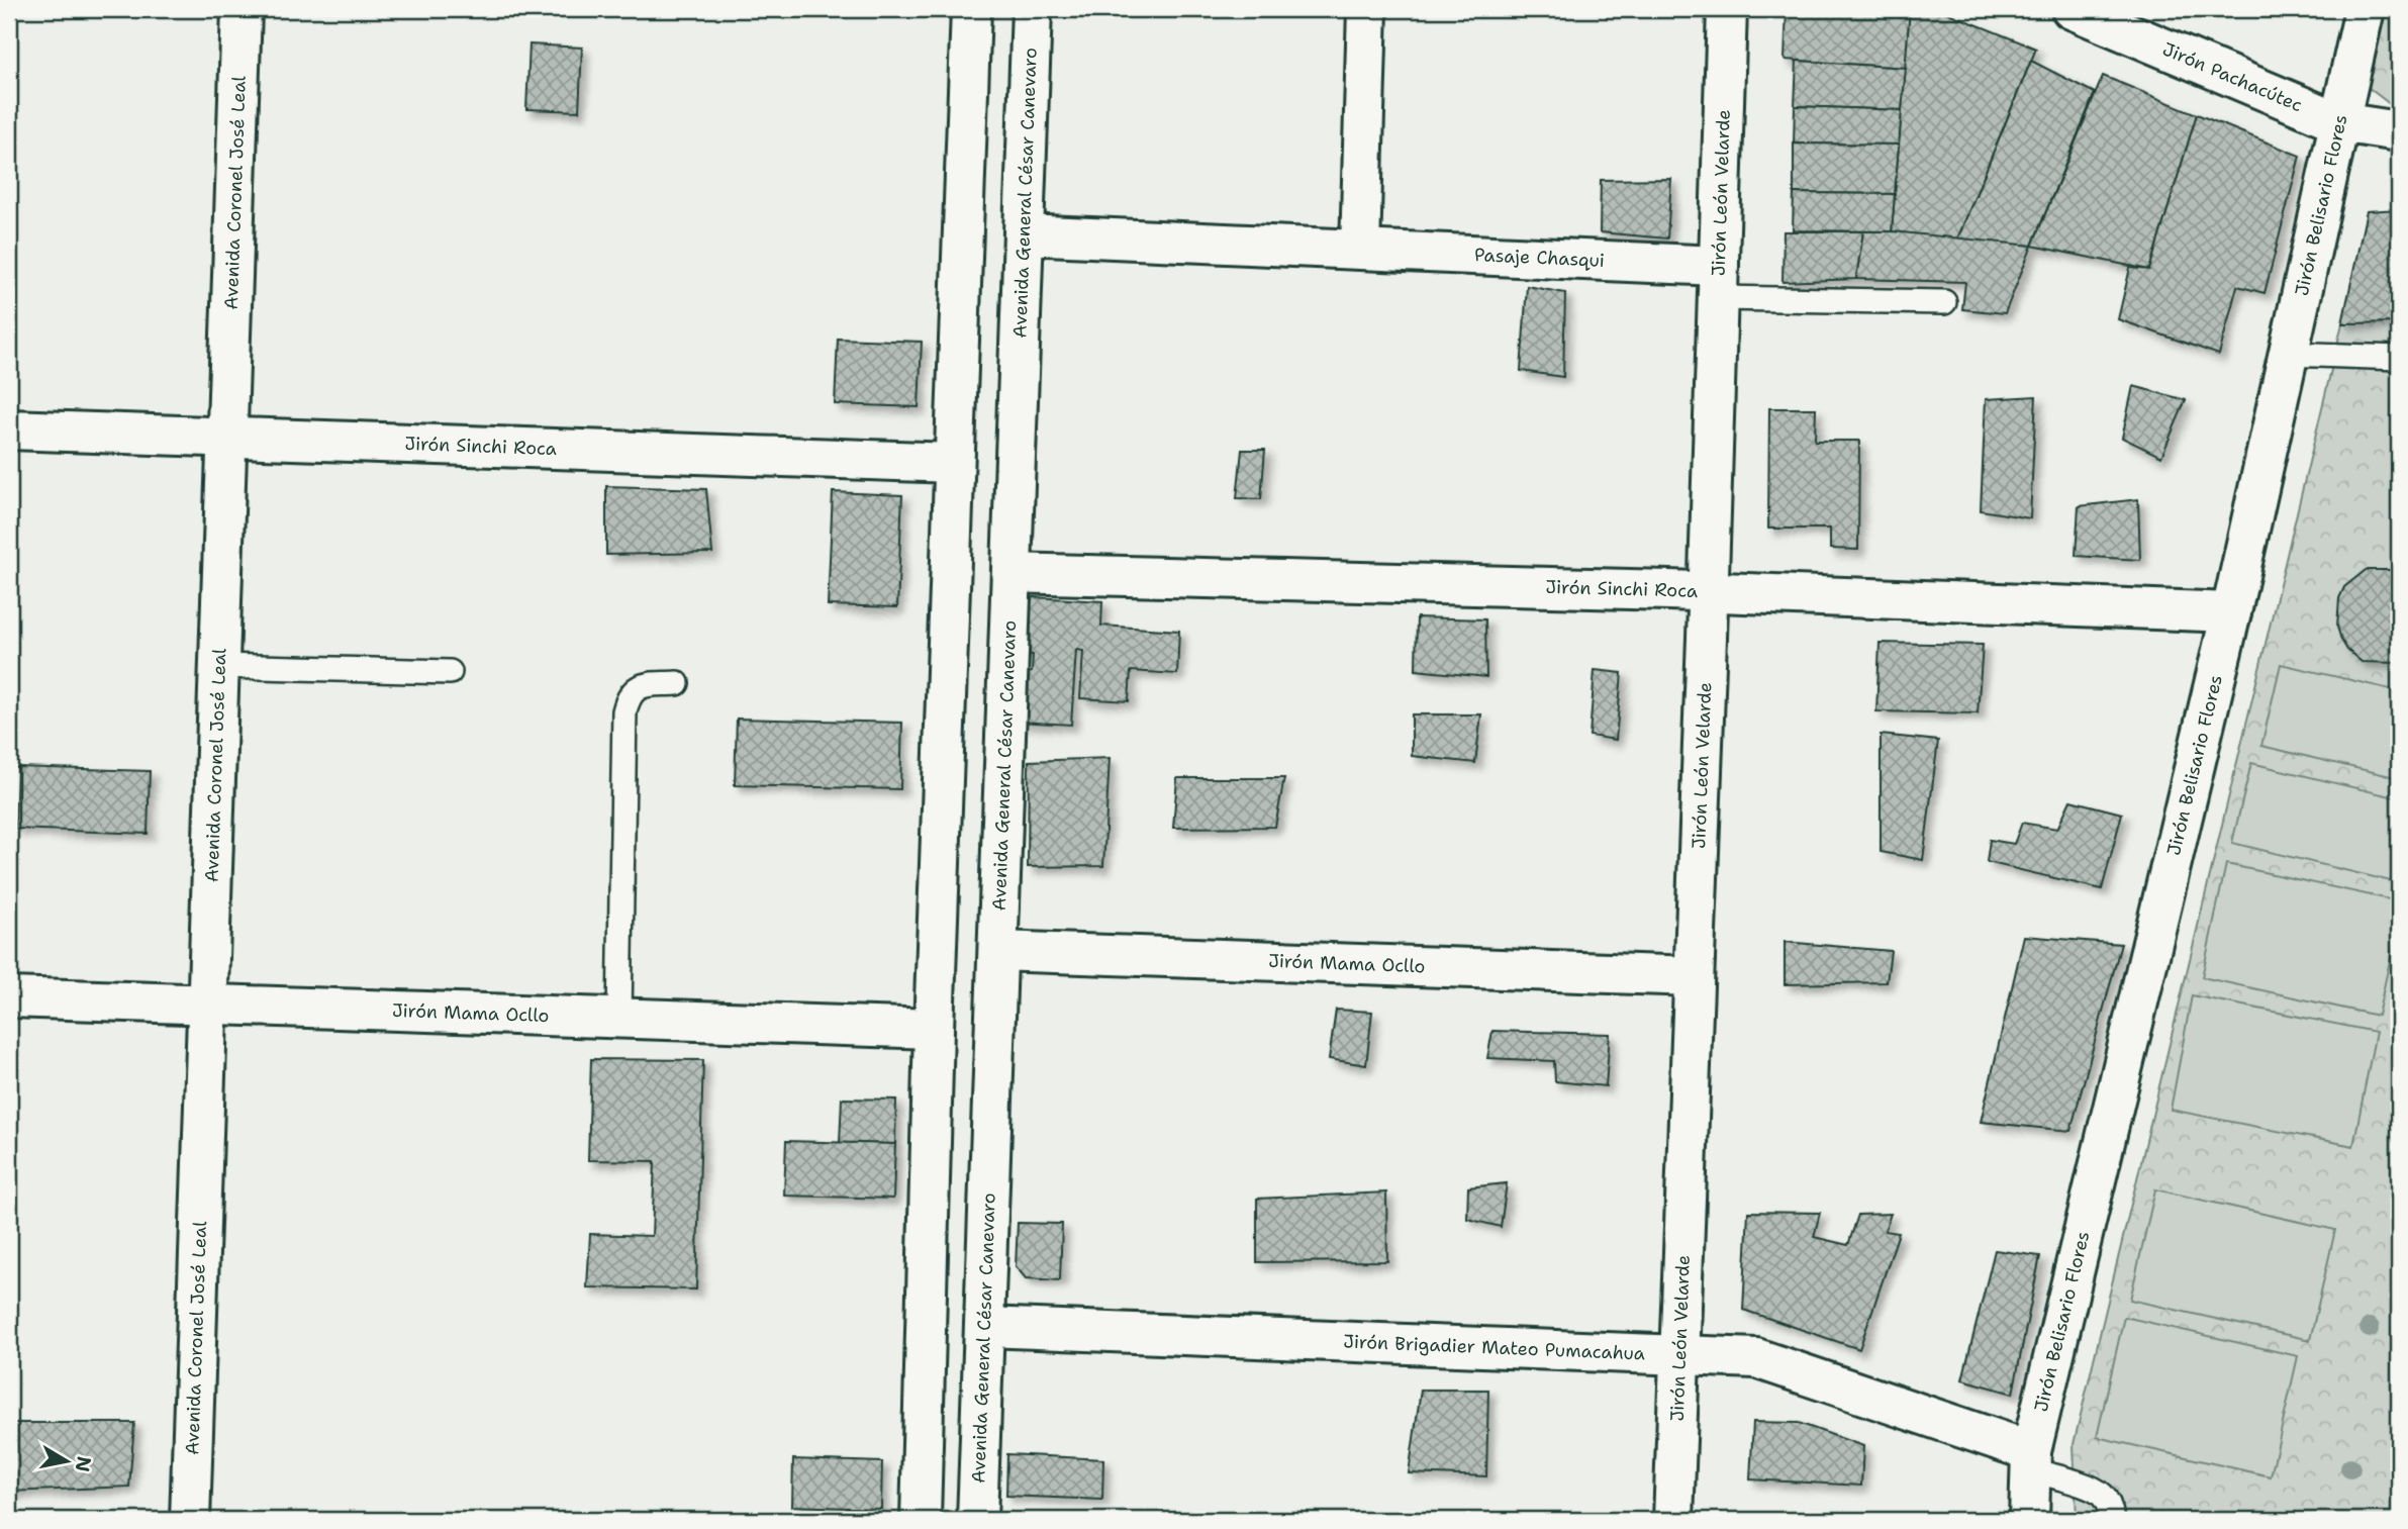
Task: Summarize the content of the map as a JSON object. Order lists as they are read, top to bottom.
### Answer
{
  "streets": {
    "street": [
      "Jirón Pachacútec",
      "Avenida Coronel José Leal",
      "Avenida General César Canevaro",
      "Jirón León Velarde",
      "Jirón Belisario Flores",
      "Pasaje Chasqui",
      "Jirón Sinchi Roca",
      "Jirón Mama Ocllo",
      "Jirón Brigadier Mateo Pumacahua"
    ]
  },
  "crossings": [
    ["Jirón Pachacútec", "Jirón Belisario Flores"],
    ["Avenida Coronel José Leal", "Jirón Sinchi Roca"],
    ["Avenida Coronel José Leal", "Jirón Mama Ocllo"],
    ["Avenida General César Canevaro", "Pasaje Chasqui"],
    ["Avenida General César Canevaro", "Jirón Sinchi Roca"],
    ["Avenida General César Canevaro", "Jirón Mama Ocllo"],
    ["Avenida General César Canevaro", "Jirón Brigadier Mateo Pumacahua"],
    ["Jirón León Velarde", "Pasaje Chasqui"],
    ["Jirón León Velarde", "Jirón Sinchi Roca"],
    ["Jirón León Velarde", "Jirón Mama Ocllo"],
    ["Jirón León Velarde", "Jirón Brigadier Mateo Pumacahua"],
    ["Jirón Belisario Flores", "Jirón Sinchi Roca"],
    ["Jirón Belisario Flores", "Jirón Brigadier Mateo Pumacahua"]
  ],
  "north": "right"
}
